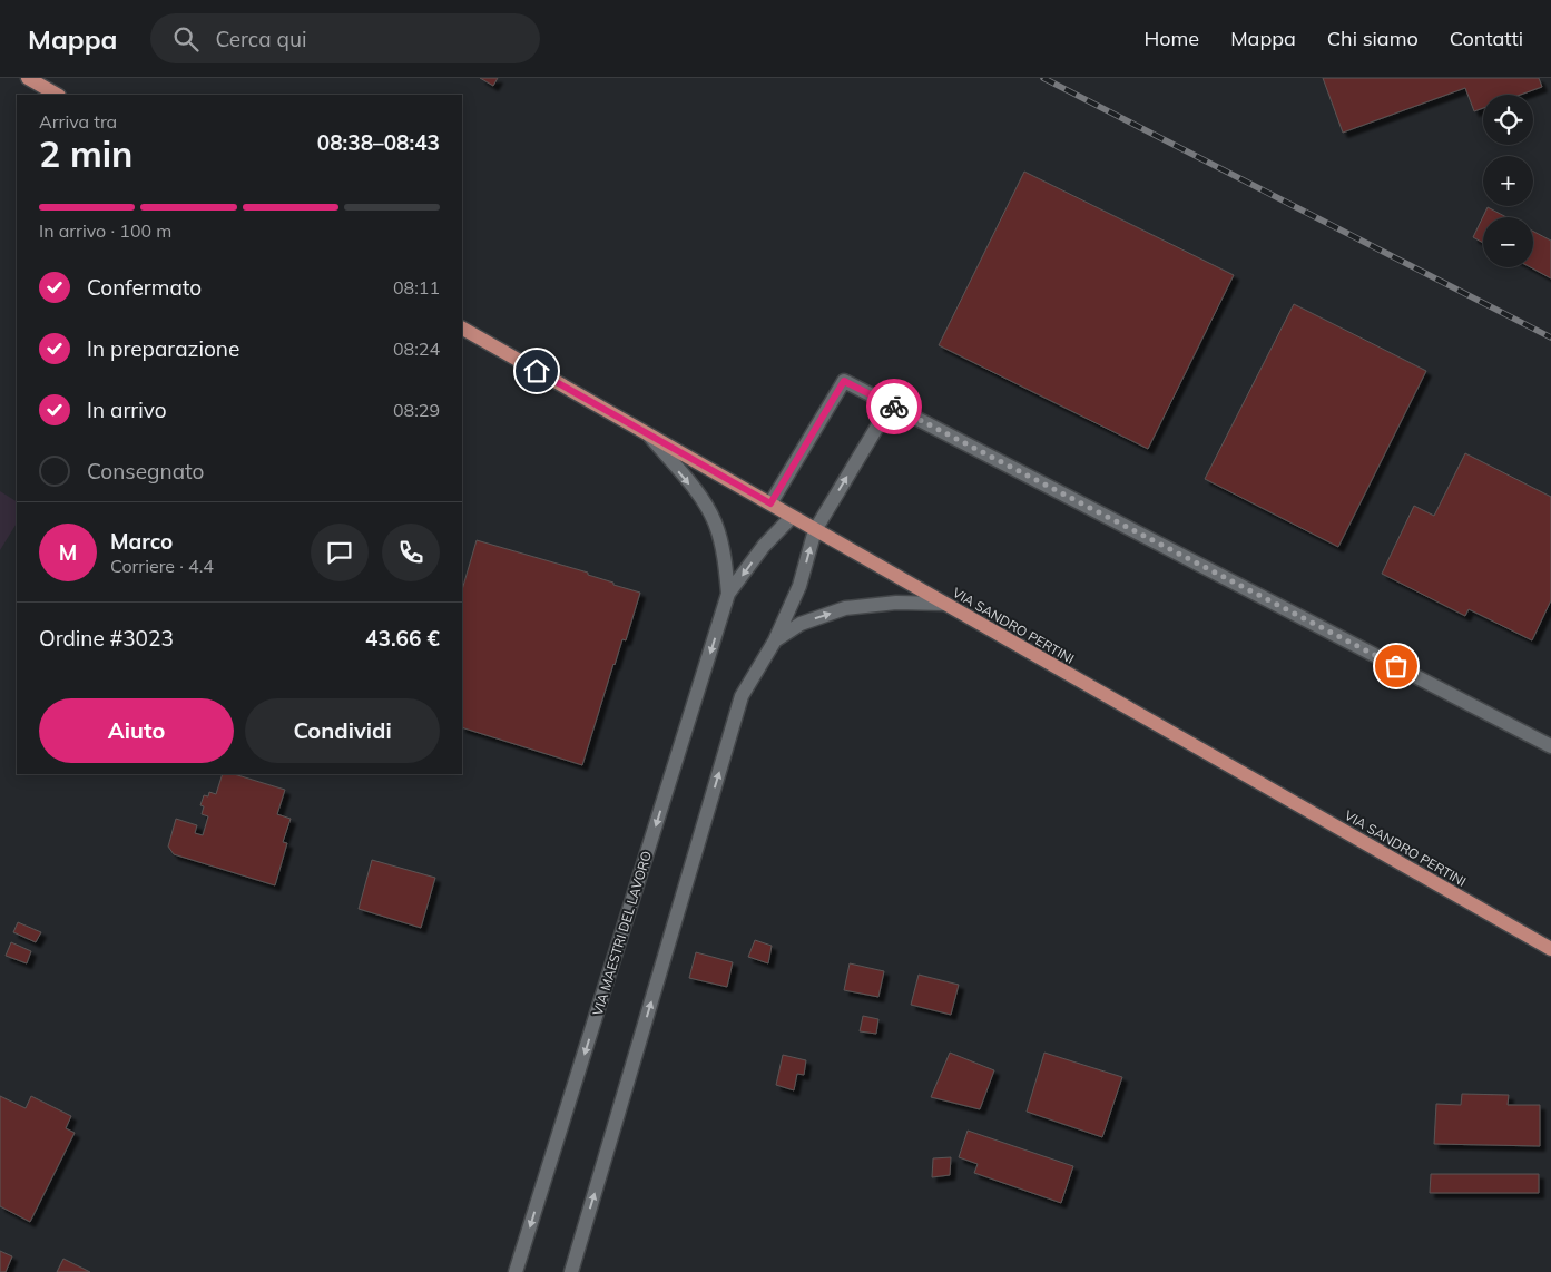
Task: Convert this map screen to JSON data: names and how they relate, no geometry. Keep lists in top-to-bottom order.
{
  "streets": {
    "main road": ["VIA SANDRO PERTINI"],
    "street": ["VIA MAESTRI DEL LAVORO"]
  },
  "crossings": [
    ["VIA SANDRO PERTINI", "VIA MAESTRI DEL LAVORO"]
  ],
  "page": {
    "header": "Mappa",
    "search": "Cerca qui",
    "nav": [
      "Home",
      "Mappa",
      "Chi siamo",
      "Contatti"
    ],
    "map_buttons": ["+", "−"],
    "heading": ["2 min", "Arriva tra", "08:38–08:43"],
    "panel": [
      "Marco",
      "Corriere · 4.4",
      "Ordine #3023",
      "43.66 €"
    ],
    "bar": "In arrivo · 100 m",
    "list": [
      ["Confermato", "08:11"],
      ["In preparazione", "08:24"],
      ["In arrivo", "08:29"],
      "Consegnato"
    ],
    "round": "M",
    "buttons": ["Aiuto", "Condividi"]
  }
}
